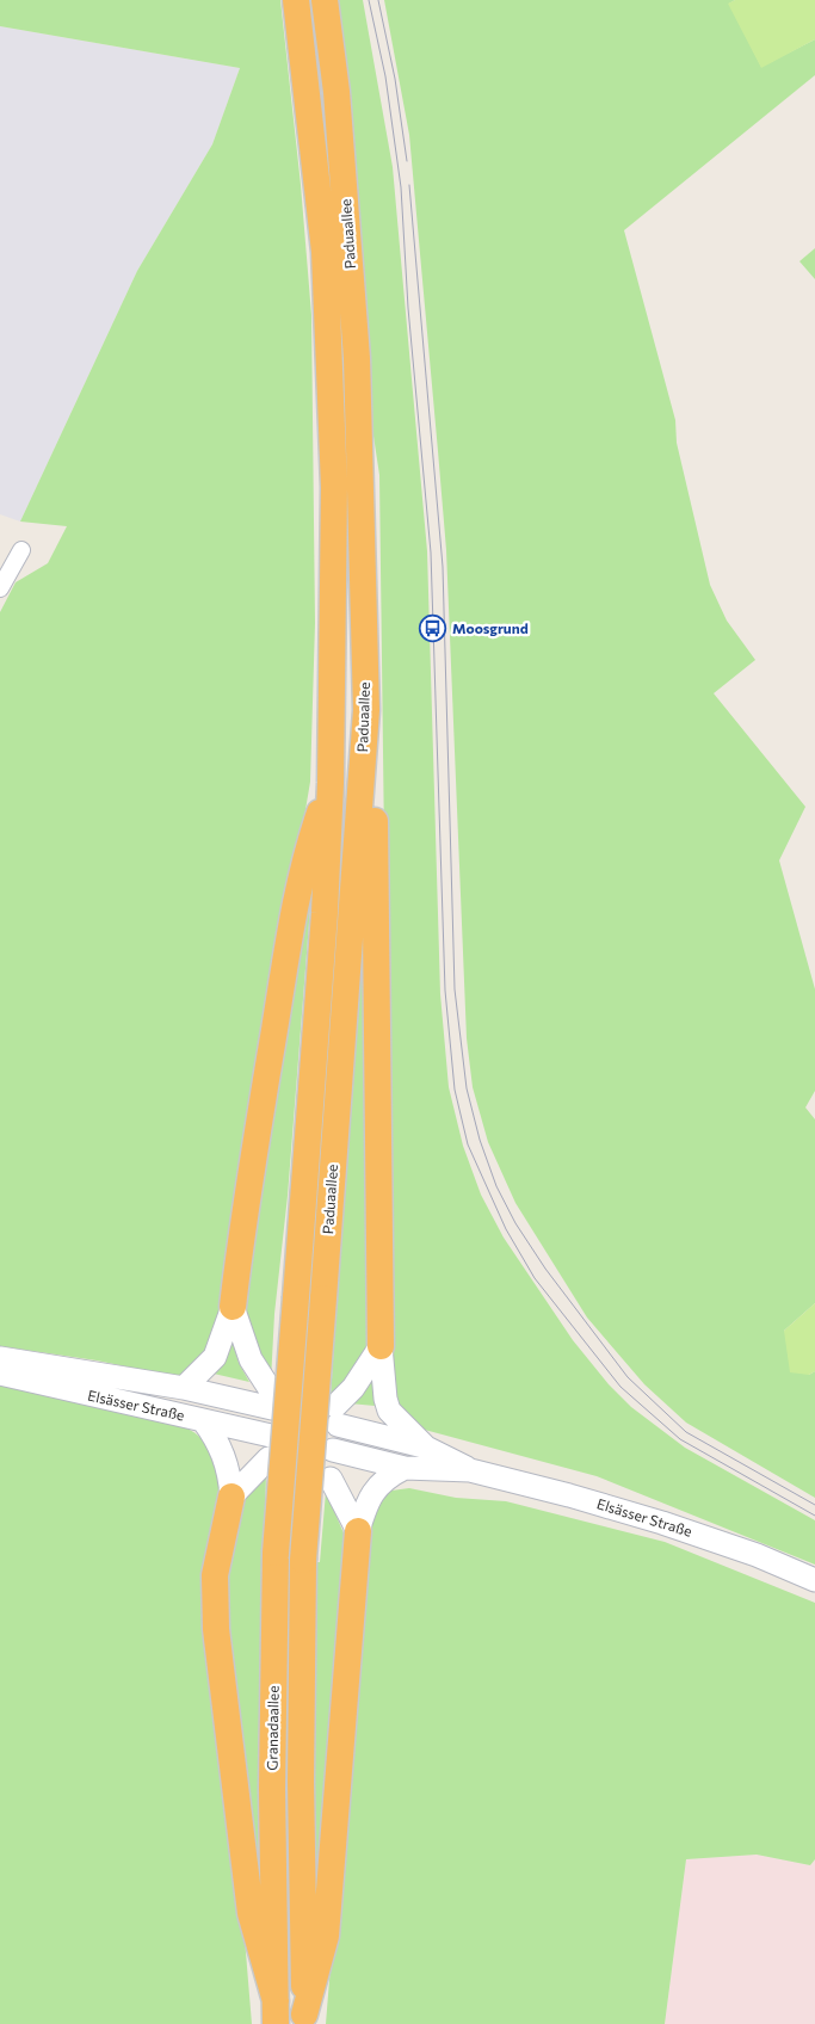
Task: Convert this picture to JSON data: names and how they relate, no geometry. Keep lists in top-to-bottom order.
{
  "streets": {
    "highway": ["Paduaallee", "Granadaallee"],
    "main road": ["Elsässer Straße"]
  },
  "crossings": [
    ["Paduaallee", "Elsässer Straße"],
    ["Paduaallee", "Granadaallee"],
    ["Elsässer Straße", "Granadaallee"]
  ],
  "places": {
    "bus stop": ["Moosgrund"]
  }
}
